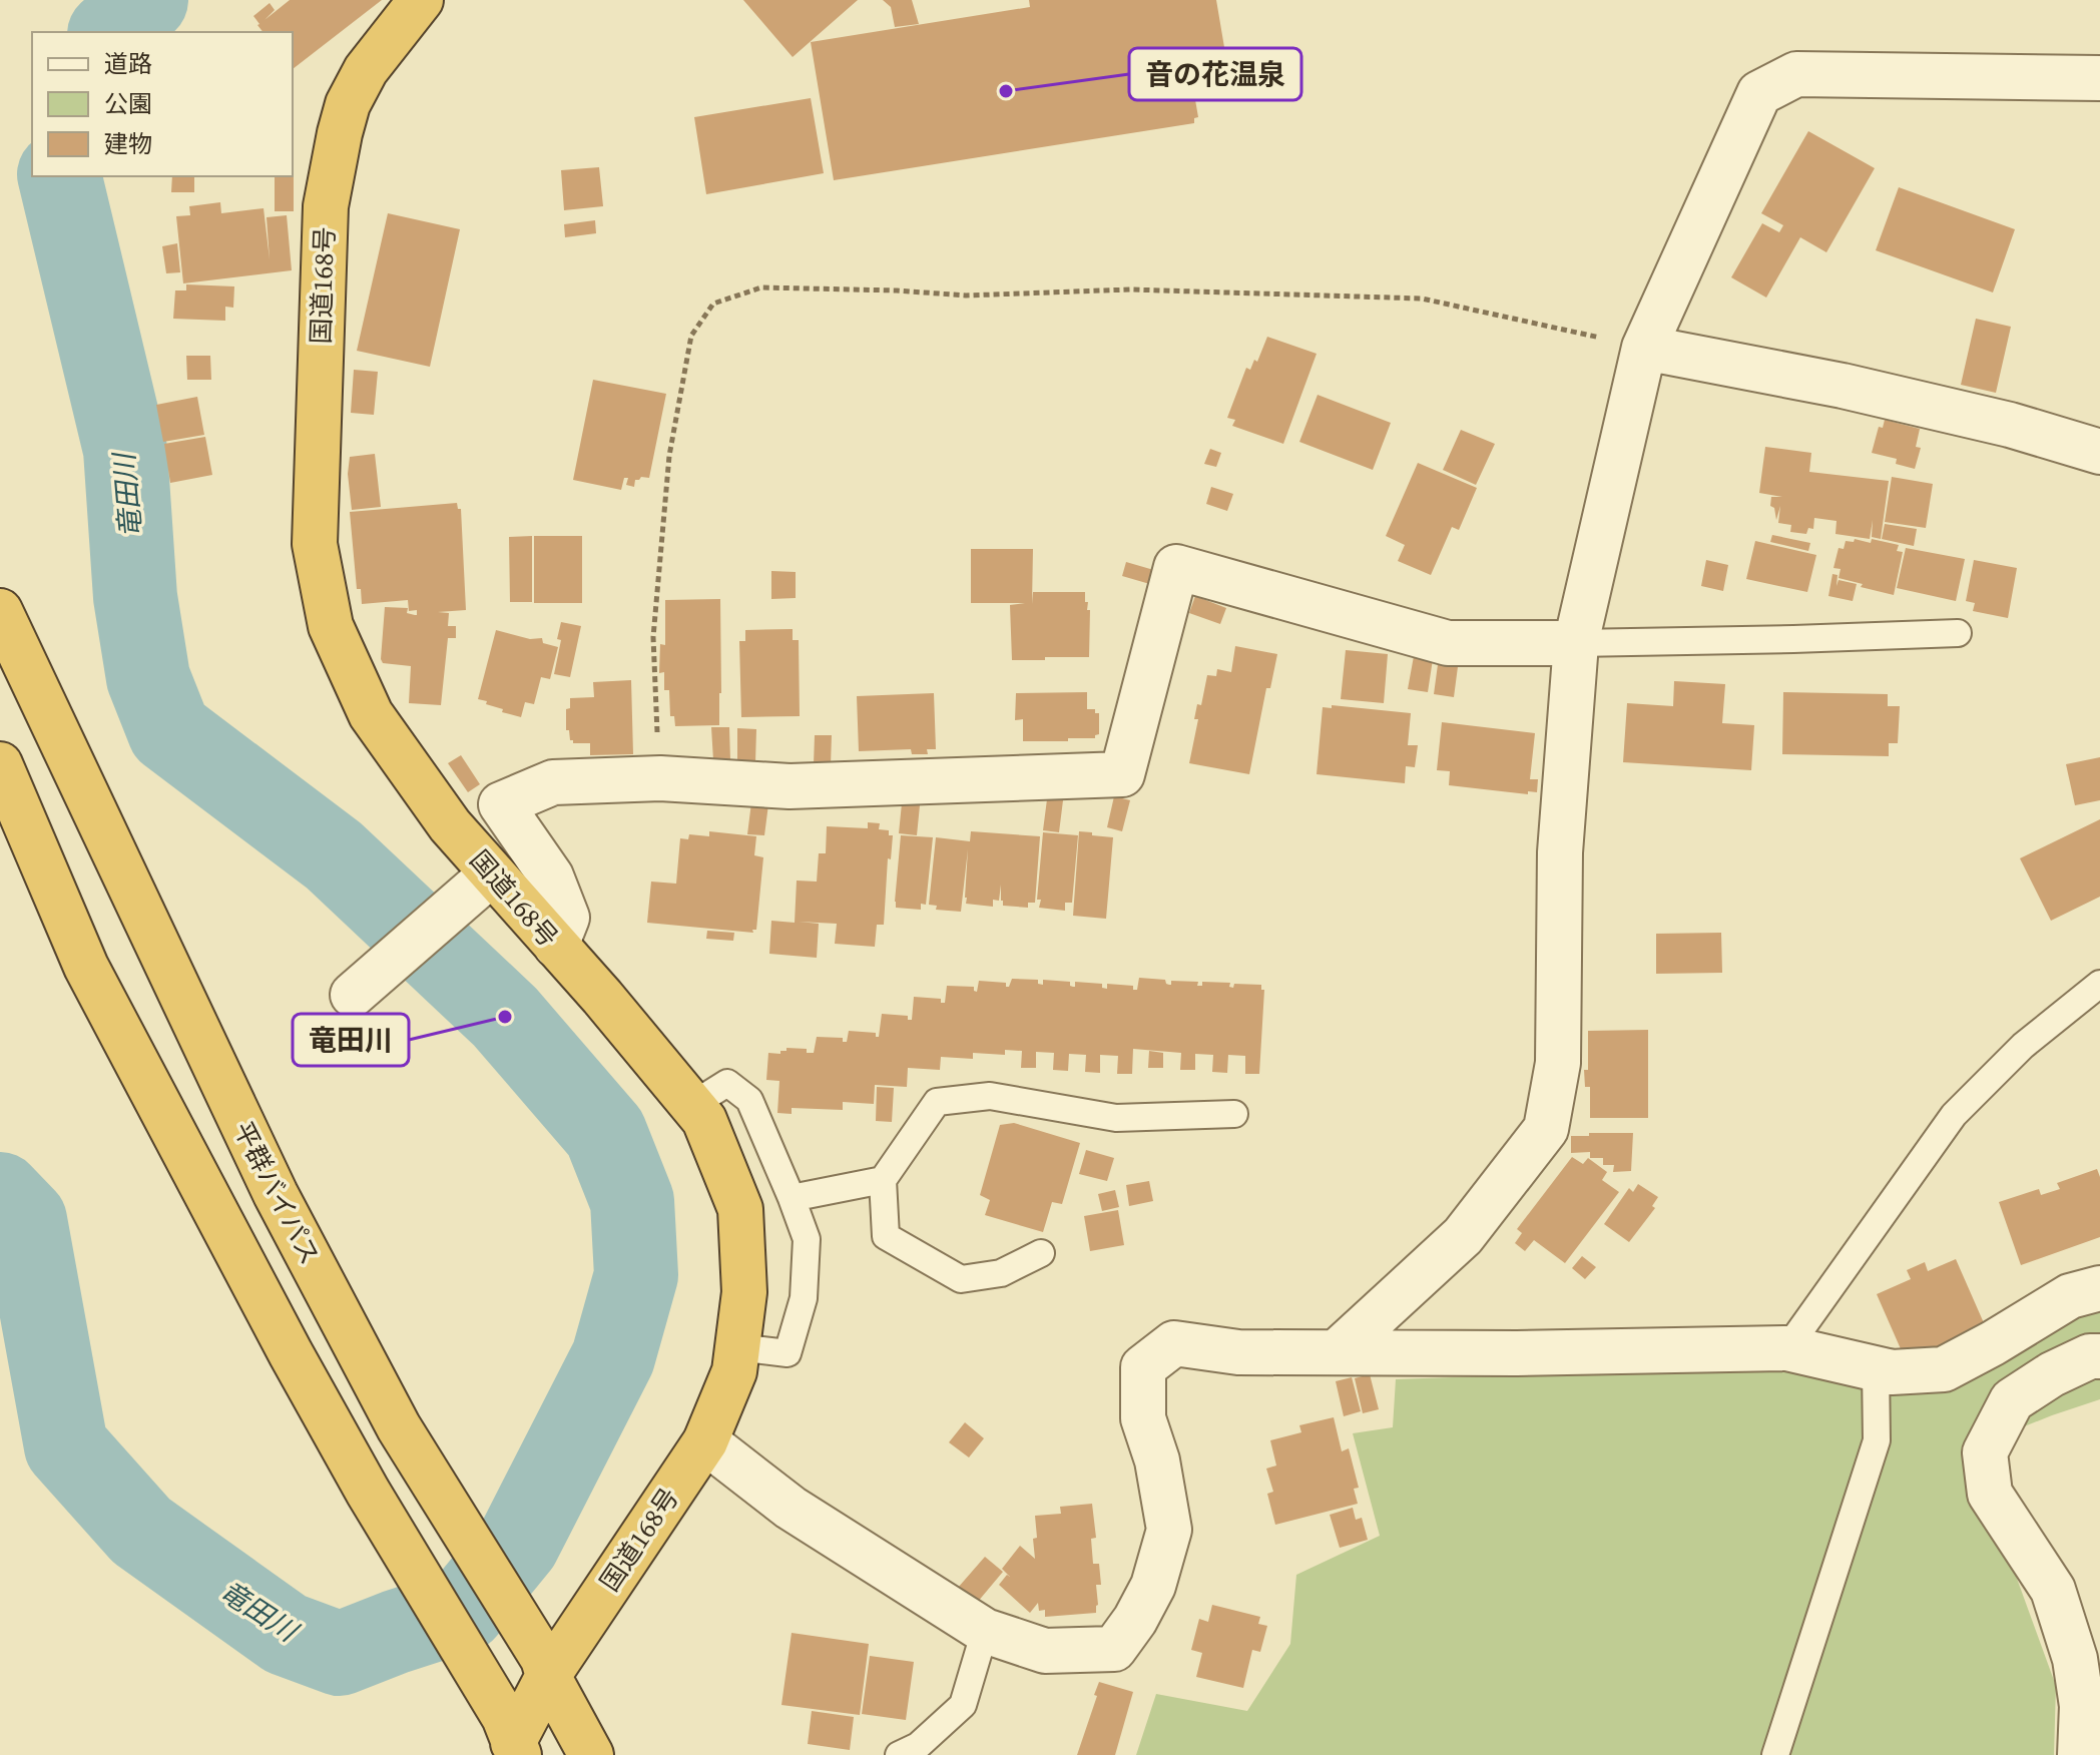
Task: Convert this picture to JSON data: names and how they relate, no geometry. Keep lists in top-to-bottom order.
{
  "streets": {
    "highway": ["国道168号", "平群バイパス"]
  },
  "crossings": [
    ["国道168号", "平群バイパス"]
  ],
  "water": ["竜田川"],
  "places": ["音の花温泉", "竜田川"],
  "legend": ["道路", "公園", "建物"]
}
